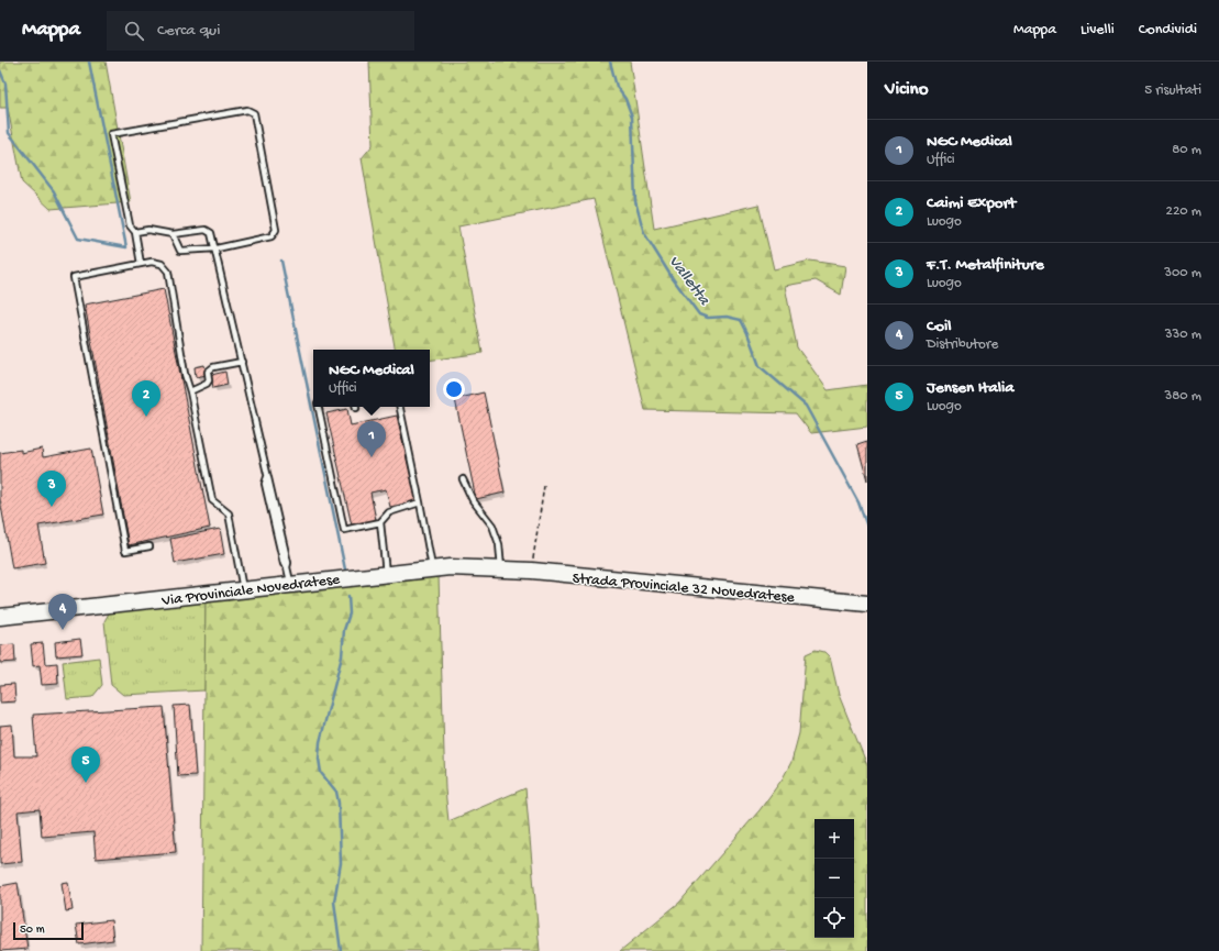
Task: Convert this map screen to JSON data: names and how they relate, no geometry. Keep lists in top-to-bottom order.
{
  "streets": {
    "main road": ["Strada Provinciale 32 Novedratese", "Via Provinciale Novedratese"]
  },
  "crossings": [
    ["Strada Provinciale 32 Novedratese", "Via Provinciale Novedratese"]
  ],
  "water": ["Valletta"],
  "scale_bar": "50 m",
  "page": {
    "header": "Mappa",
    "search": "Cerca qui",
    "nav": ["Mappa", "Livelli", "Condividi"],
    "heading": ["Vicino", "5 risultati"],
    "list": [
      {
        "mark": "1",
        "name": "NGC Medical",
        "note": "Uffici",
        "value": "80 m"
      },
      {
        "mark": "2",
        "name": "Caimi Export",
        "note": "Luogo",
        "value": "220 m"
      },
      {
        "mark": "3",
        "name": "F.T. Metalfiniture",
        "note": "Luogo",
        "value": "300 m"
      },
      {
        "mark": "4",
        "name": "Coil",
        "note": "Distributore",
        "value": "330 m"
      },
      {
        "mark": "5",
        "name": "Jensen Italia",
        "note": "Luogo",
        "value": "380 m"
      }
    ],
    "popup": ["NGC Medical", "Uffici"],
    "pins": [
      "2",
      "1",
      "3",
      "4",
      "5"
    ],
    "map_buttons": ["+", "−"],
    "scale": "50 m"
  }
}
